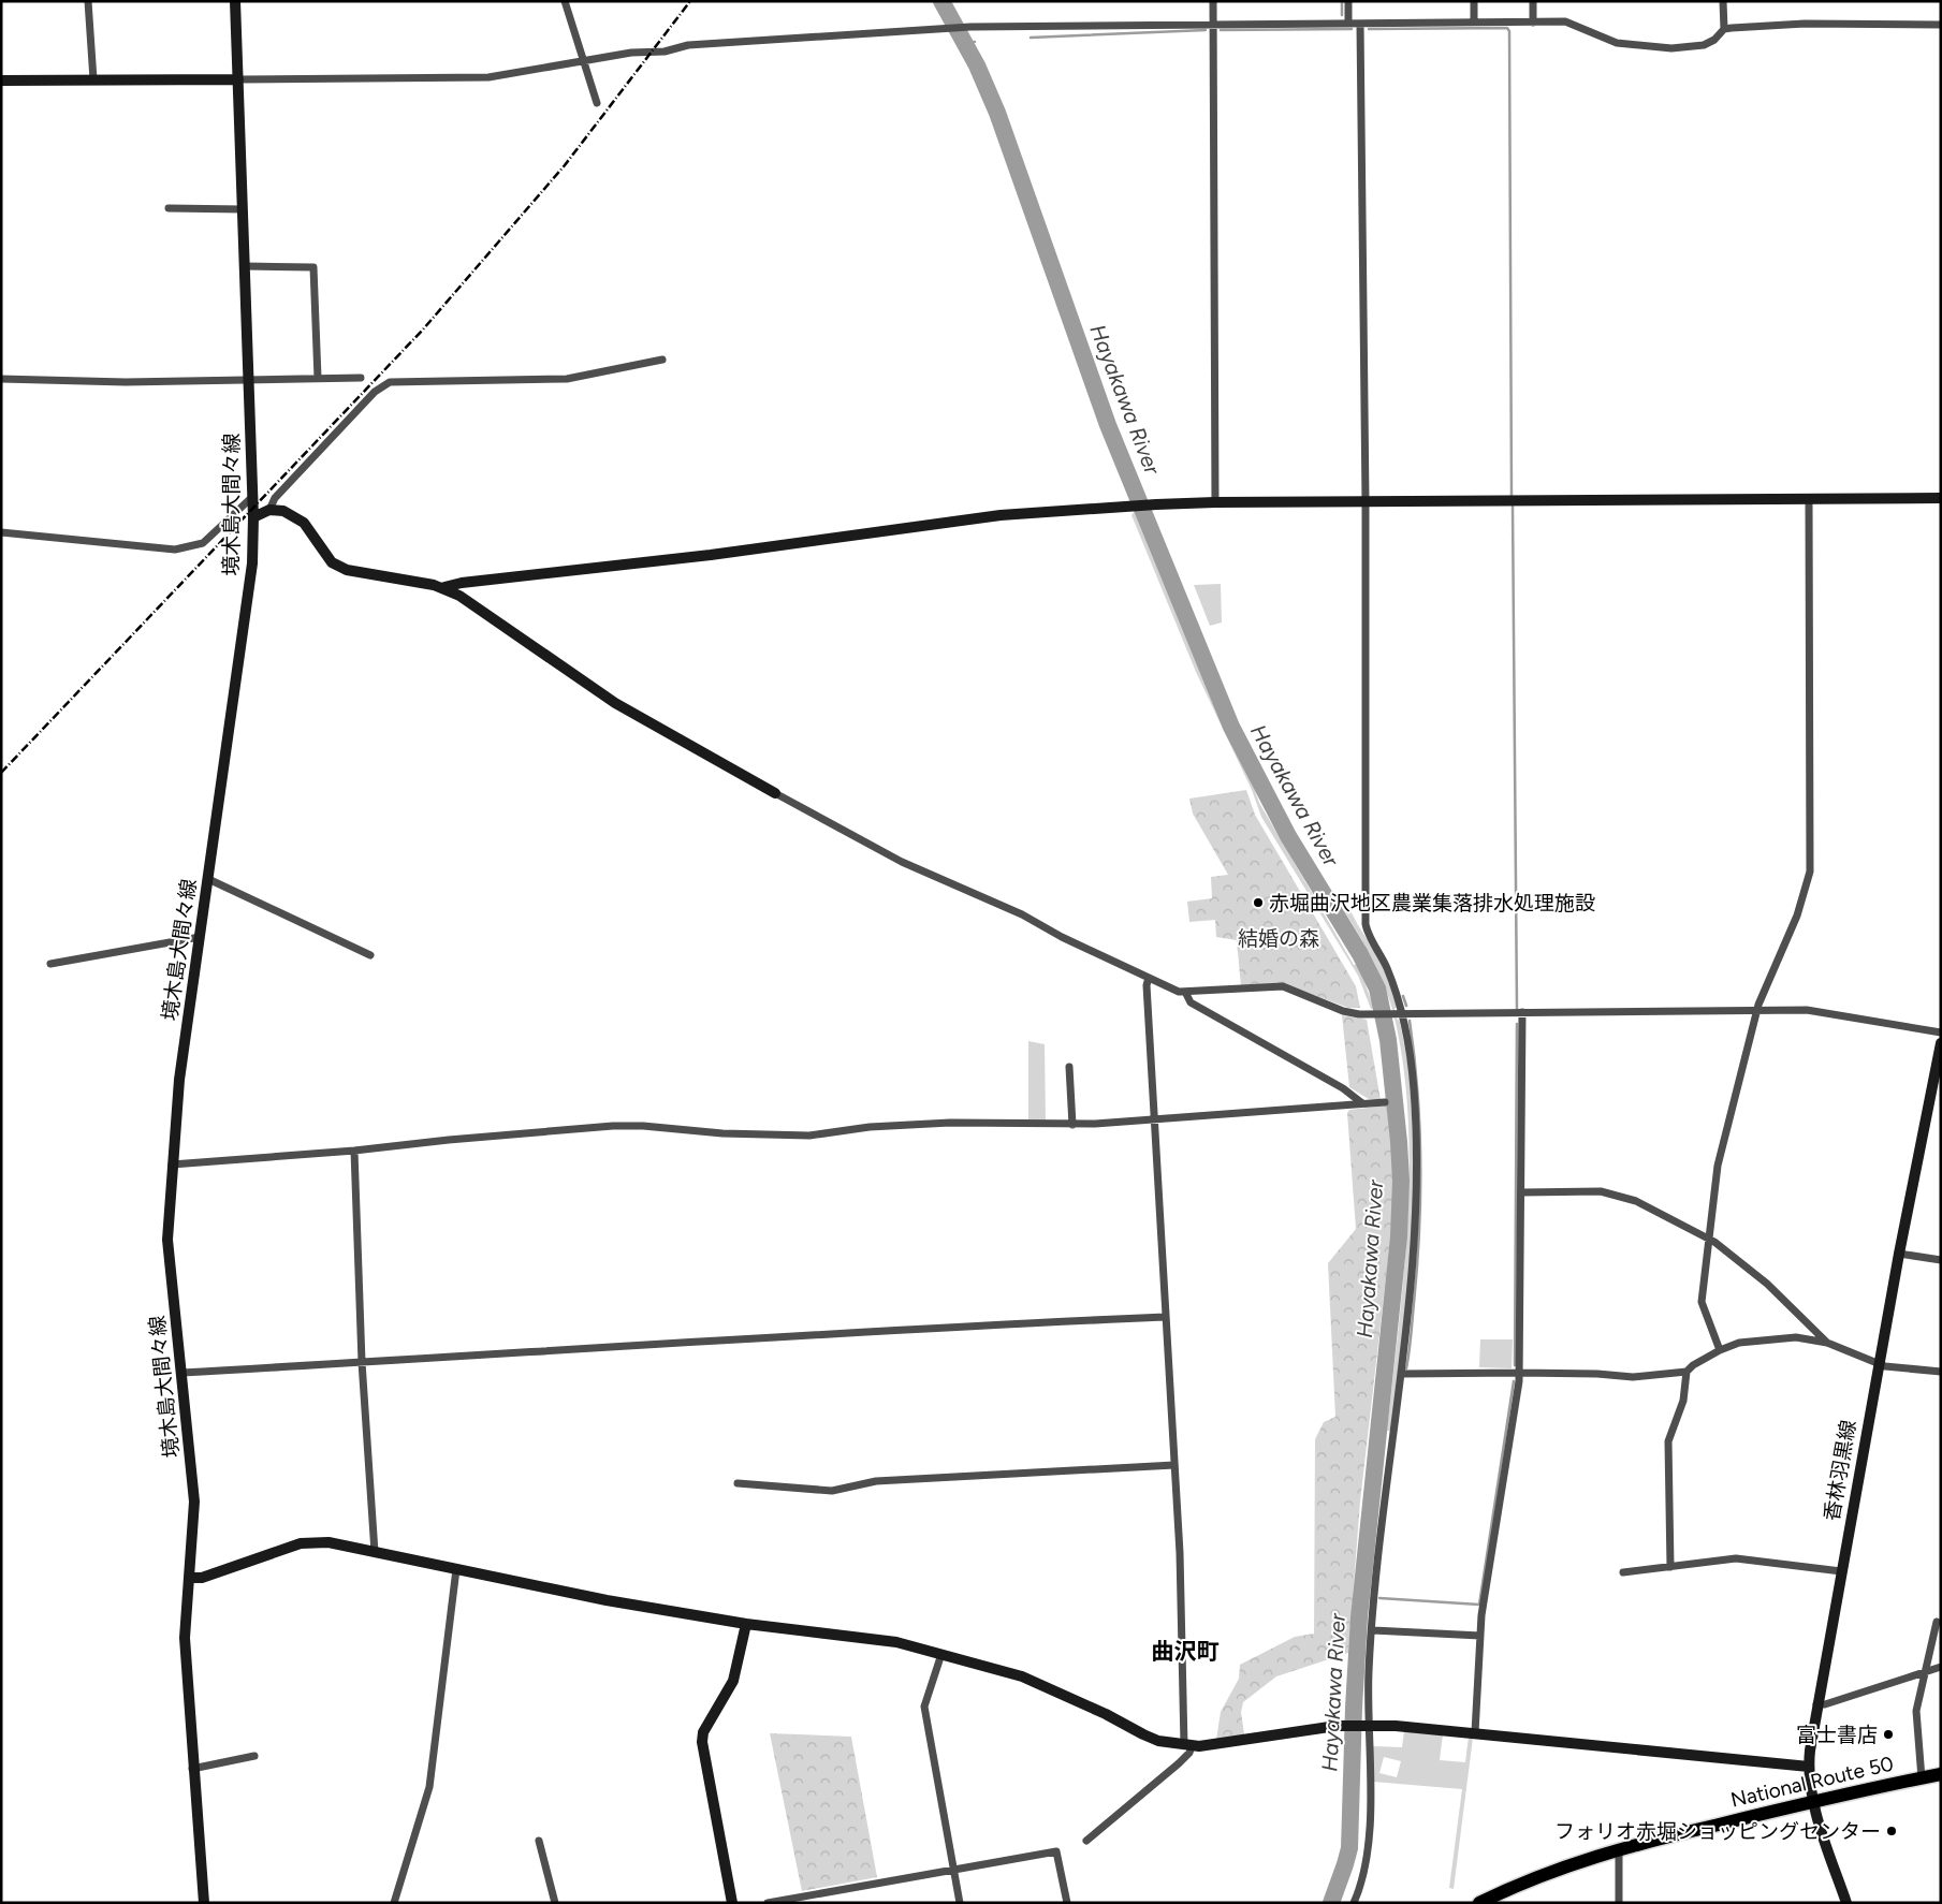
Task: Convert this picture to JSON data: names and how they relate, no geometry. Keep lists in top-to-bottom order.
{
  "streets": {
    "highway": ["National Route 50"],
    "street": ["境木島大間々線", "香林羽黒線"]
  },
  "crossings": [
    ["香林羽黒線", "National Route 50"]
  ],
  "districts": ["曲沢町"],
  "water": ["Hayakawa River"],
  "parks": ["結婚の森"],
  "places": ["赤堀曲沢地区農業集落排水処理施設", "富士書店", "フォリオ赤堀ショッピングセンター"]
}
